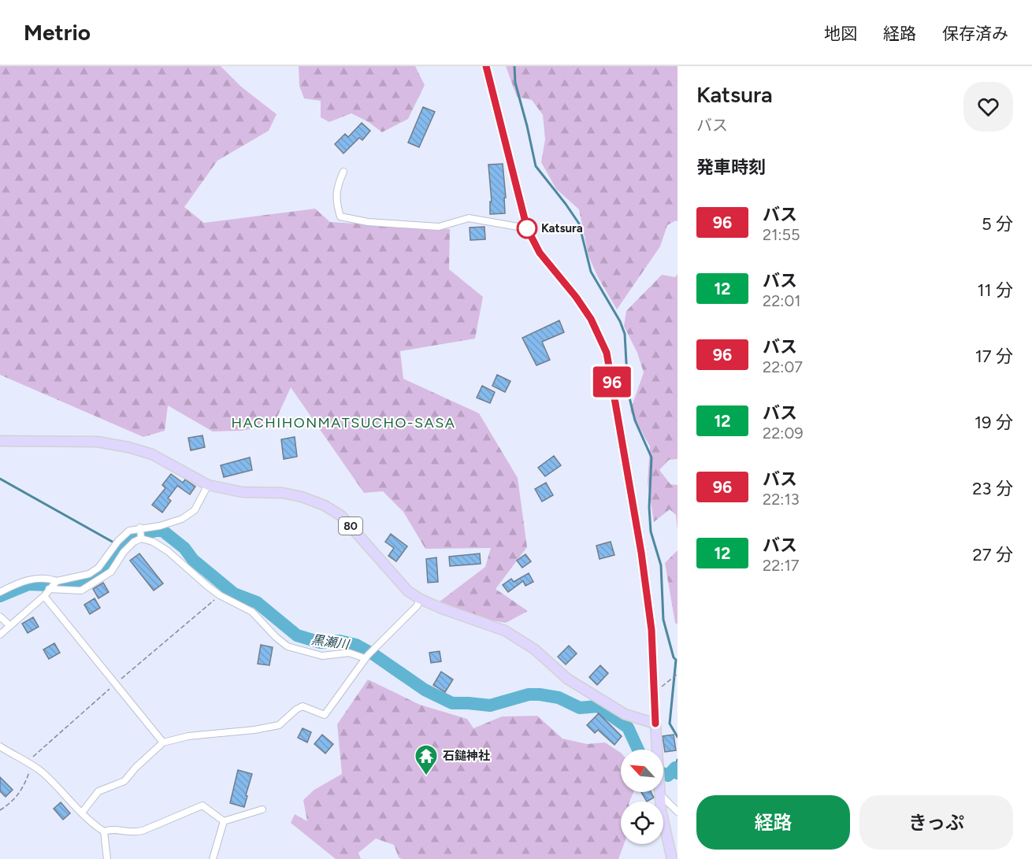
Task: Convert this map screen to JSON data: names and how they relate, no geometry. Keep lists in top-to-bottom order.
{
  "streets": {
    "main road": ["80"]
  },
  "districts": ["HACHIHONMATSUCHO-SASA"],
  "water": ["黒瀬川"],
  "places": {
    "other": ["Katsura"],
    "temple": ["石鎚神社"]
  },
  "lines": ["bus line 96"],
  "north": "top left",
  "page": {
    "header": "Metrio",
    "nav": ["地図", "経路", "保存済み"],
    "on_map": "96",
    "heading": [
      ["Katsura", "バス"],
      "発車時刻"
    ],
    "list": [
      {
        "mark": "96",
        "name": "バス",
        "note": "21:55",
        "value": "5 分"
      },
      {
        "mark": "12",
        "name": "バス",
        "note": "22:01",
        "value": "11 分"
      },
      {
        "mark": "96",
        "name": "バス",
        "note": "22:07",
        "value": "17 分"
      },
      {
        "mark": "12",
        "name": "バス",
        "note": "22:09",
        "value": "19 分"
      },
      {
        "mark": "96",
        "name": "バス",
        "note": "22:13",
        "value": "23 分"
      },
      {
        "mark": "12",
        "name": "バス",
        "note": "22:17",
        "value": "27 分"
      }
    ],
    "buttons": ["経路", "きっぷ"]
  }
}
